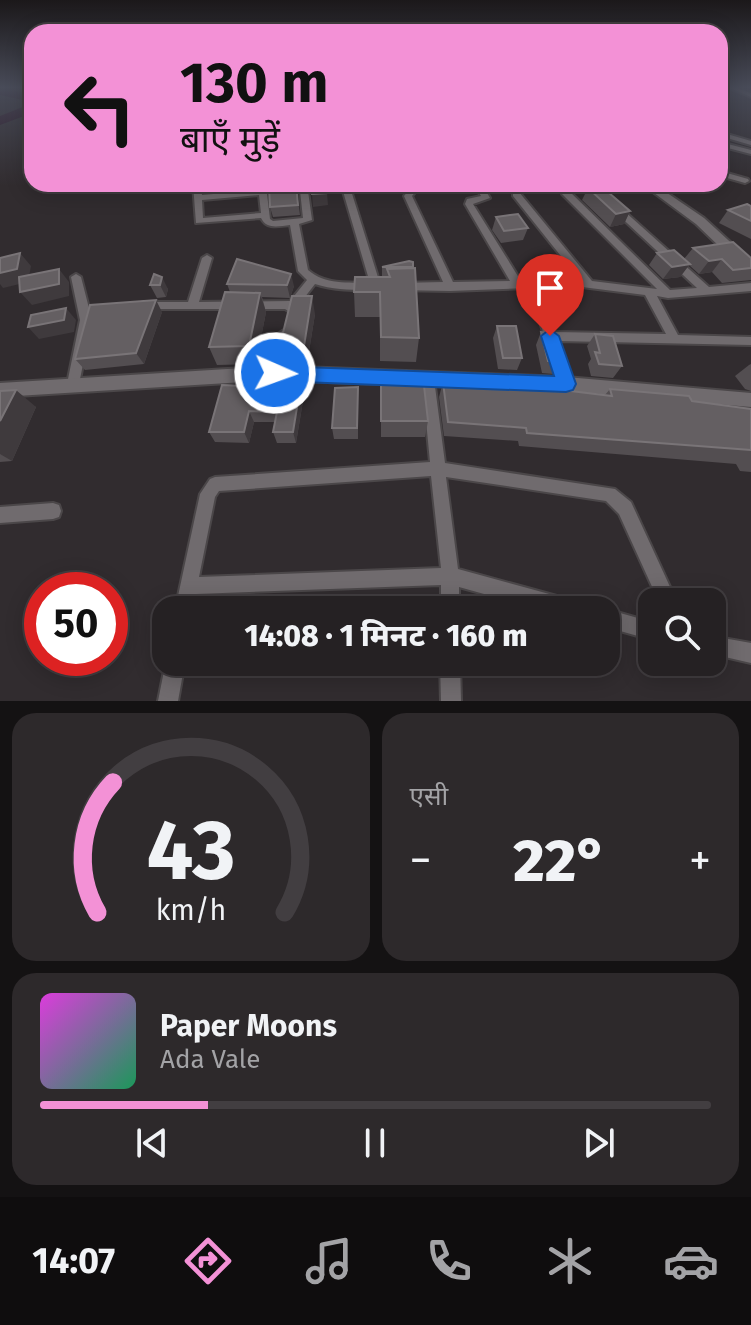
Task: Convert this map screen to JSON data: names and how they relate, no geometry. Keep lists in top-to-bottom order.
{
  "page": {
    "turn": ["130 m", "बाएँ मुड़ें"],
    "limit": "50",
    "trip": "14:08 · 1 मिनट · 160 m",
    "tile": "एसी",
    "heat": ["−", "22°", "+"],
    "song": ["Paper Moons", "Ada Vale"],
    "tabs": "14:07",
    "gauge": ["43", "km/h"]
  }
}
